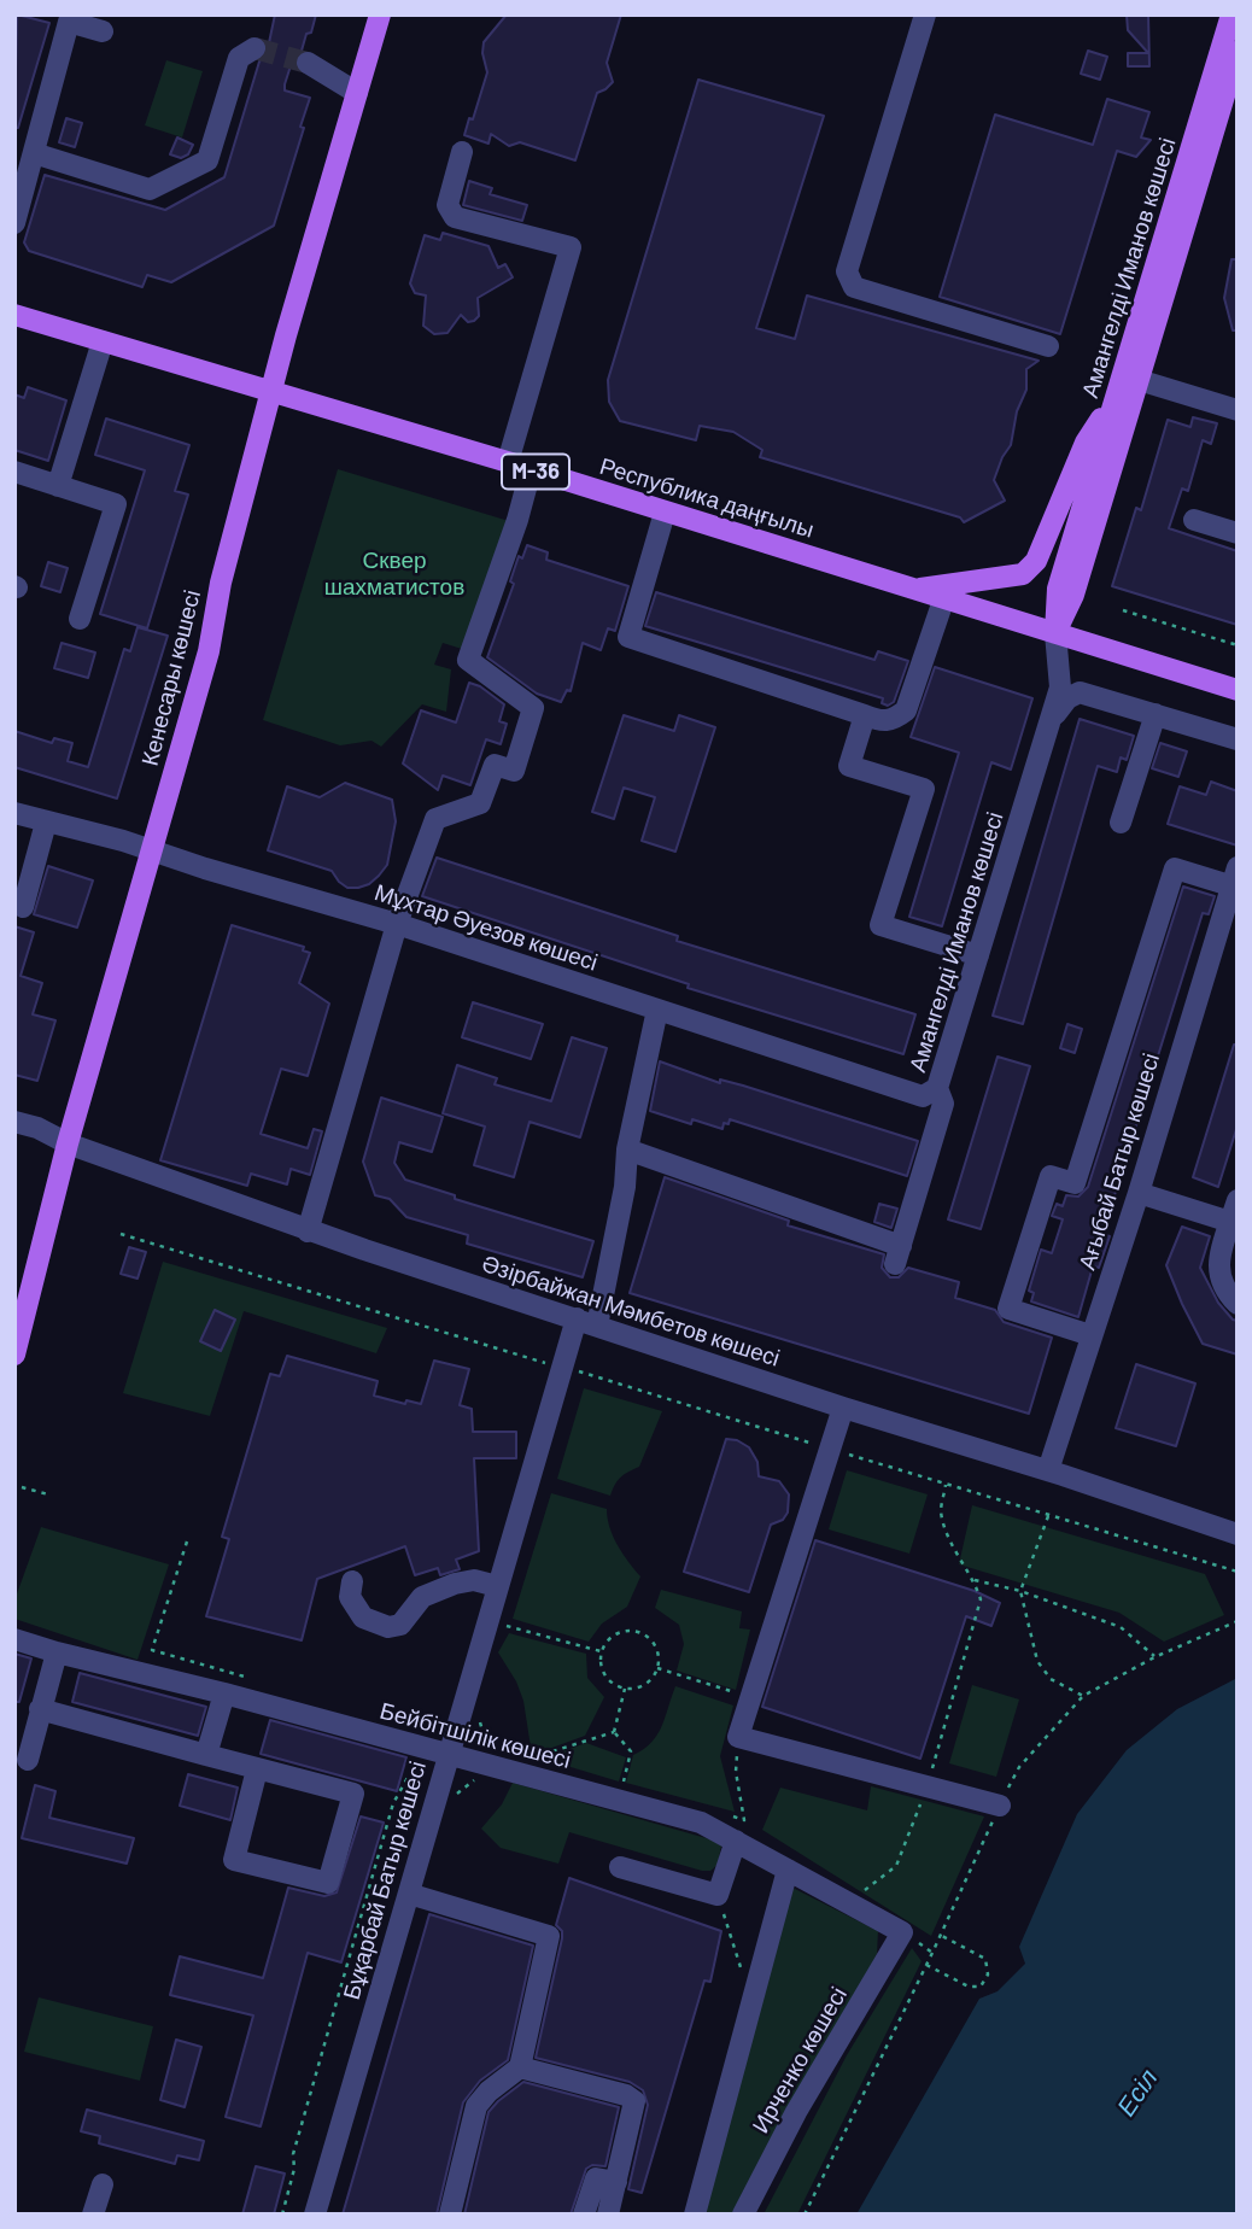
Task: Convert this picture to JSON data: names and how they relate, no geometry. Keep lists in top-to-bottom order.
{
  "streets": {
    "main road": [
      "Амангелді Иманов көшесі",
      "M-36",
      "Республика даңғылы",
      "Кенесары көшесі"
    ],
    "street": [
      "Мұхтар Әуезов көшесі",
      "Ағыбай Батыр көшесі",
      "Әзірбайжан Мәмбетов көшесі",
      "Бейбітшілік көшесі",
      "Бұқарбай Батыр көшесі",
      "Ирченко көшесі"
    ]
  },
  "crossings": [
    ["Амангелді Иманов көшесі", "Республика даңғылы"],
    ["Амангелді Иманов көшесі", "Мұхтар Әуезов көшесі"],
    ["Республика даңғылы", "Кенесары көшесі"],
    ["Кенесары көшесі", "Мұхтар Әуезов көшесі"],
    ["Кенесары көшесі", "Әзірбайжан Мәмбетов көшесі"],
    ["Ағыбай Батыр көшесі", "Әзірбайжан Мәмбетов көшесі"],
    ["Әзірбайжан Мәмбетов көшесі", "Бұқарбай Батыр көшесі"],
    ["Бейбітшілік көшесі", "Бұқарбай Батыр көшесі"],
    ["Бейбітшілік көшесі", "Ирченко көшесі"]
  ],
  "water": ["Есіл"],
  "parks": ["Сквер шахматистов"]
}
